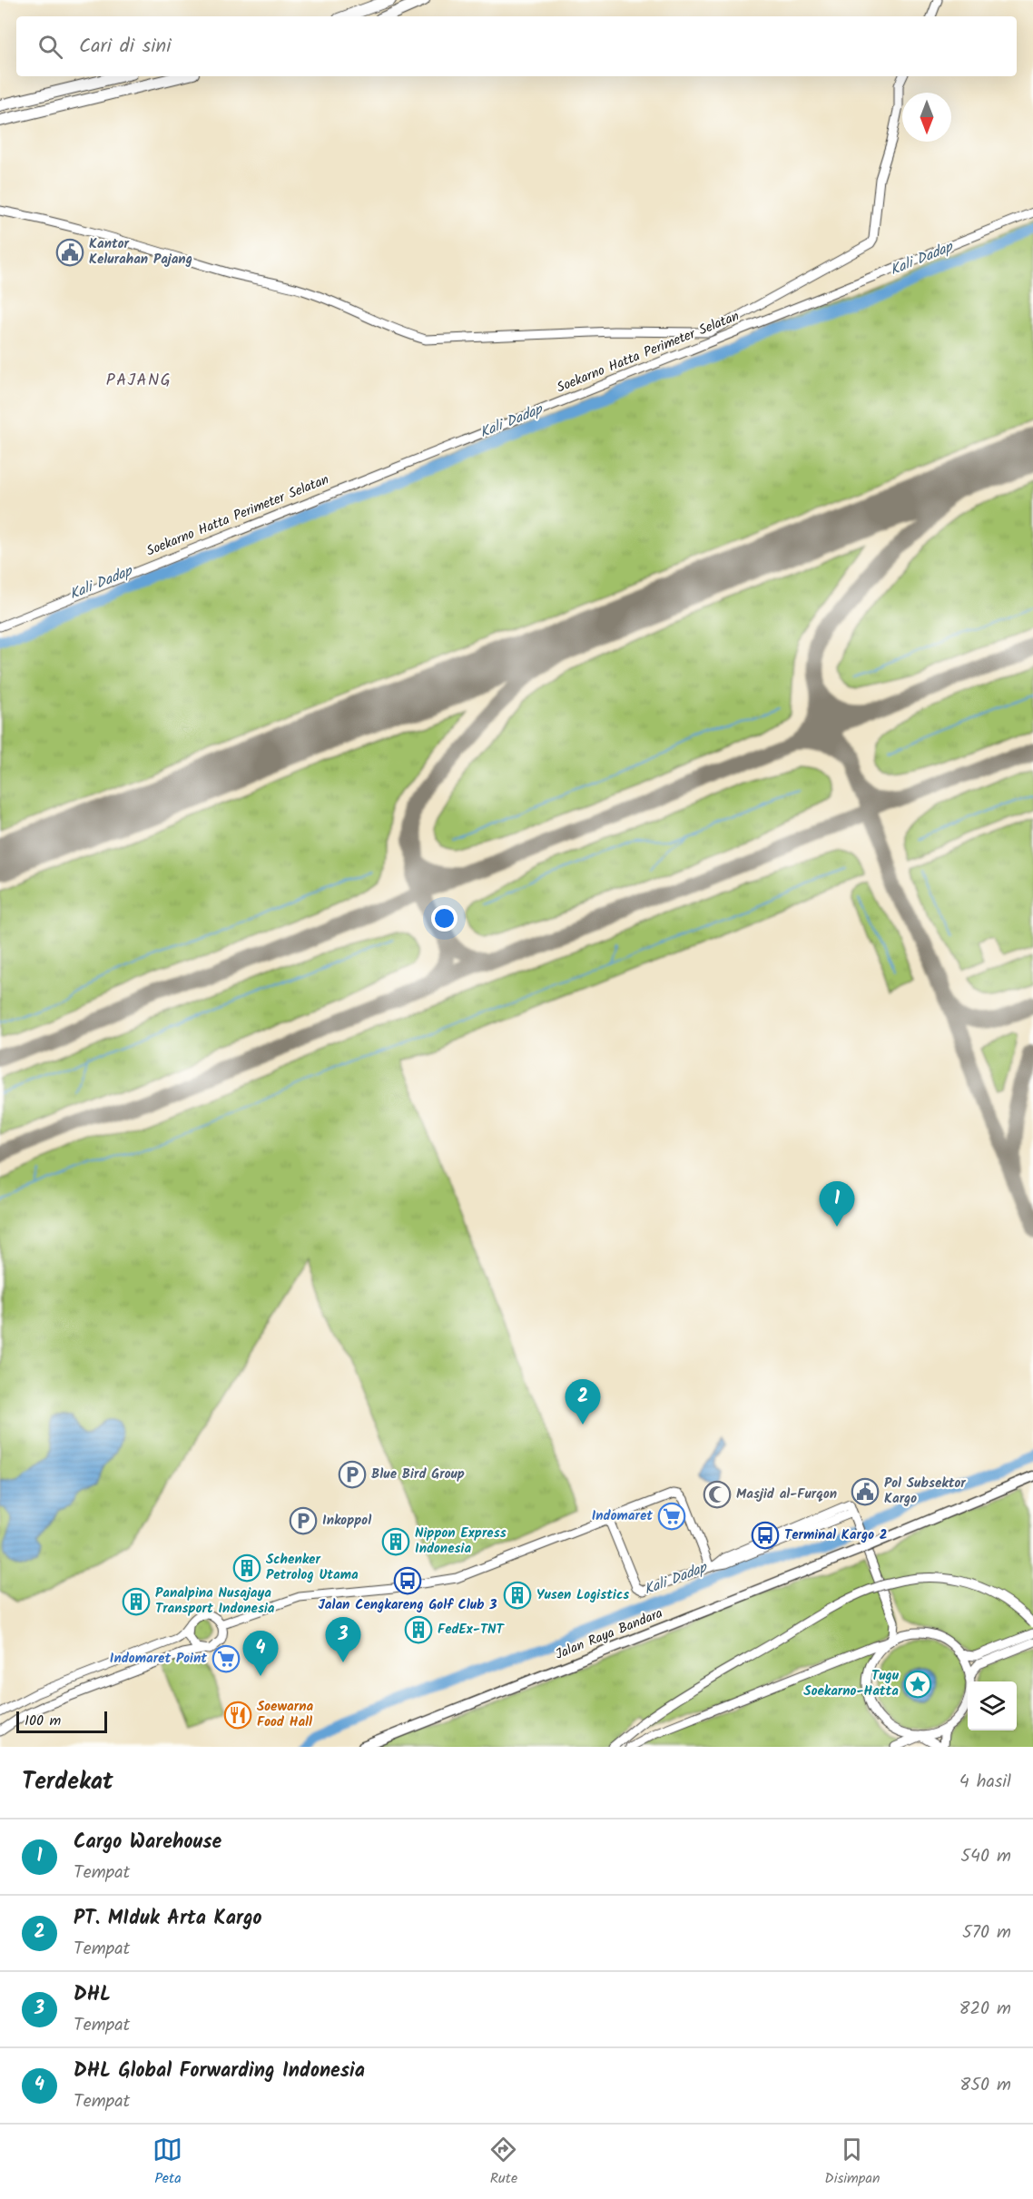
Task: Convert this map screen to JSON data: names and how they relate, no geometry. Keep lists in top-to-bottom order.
{
  "streets": {
    "main road": ["Jalan Raya Bandara"],
    "street": ["Soekarno Hatta Perimeter Selatan"]
  },
  "districts": ["PAJANG"],
  "water": ["Kali Dadap"],
  "places": {
    "public building": ["Kantor Kelurahan Pajang", "Pol Subsektor Kargo"],
    "parking": ["Blue Bird Group", "Inkoppol"],
    "mosque": ["Masjid al-Furqon"],
    "supermarket": ["Indomaret", "Indomaret Point"],
    "bus stop": ["Terminal Kargo 2", "Jalan Cengkareng Golf Club 3"],
    "building": [
      "Nippon Express Indonesia",
      "Schenker Petrolog Utama",
      "Yusen Logistics",
      "Panalpina Nusajaya Transport Indonesia",
      "FedEx-TNT"
    ],
    "place": ["Tugu Soekarno-Hatta"],
    "restaurant": ["Soewarna Food Hall"]
  },
  "scale_bar": "100 m",
  "north": "bottom",
  "page": {
    "search": "Cari di sini",
    "pins": [
      "1",
      "2",
      "3",
      "4"
    ],
    "scale": "100 m",
    "heading": ["Terdekat", "4 hasil"],
    "list": [
      {
        "mark": "1",
        "name": "Cargo Warehouse",
        "note": "Tempat",
        "value": "540 m"
      },
      {
        "mark": "2",
        "name": "PT. MIduk Arta Kargo",
        "note": "Tempat",
        "value": "570 m"
      },
      {
        "mark": "3",
        "name": "DHL",
        "note": "Tempat",
        "value": "820 m"
      },
      {
        "mark": "4",
        "name": "DHL Global Forwarding Indonesia",
        "note": "Tempat",
        "value": "850 m"
      }
    ],
    "nav": ["Peta", "Rute", "Disimpan"]
  }
}
